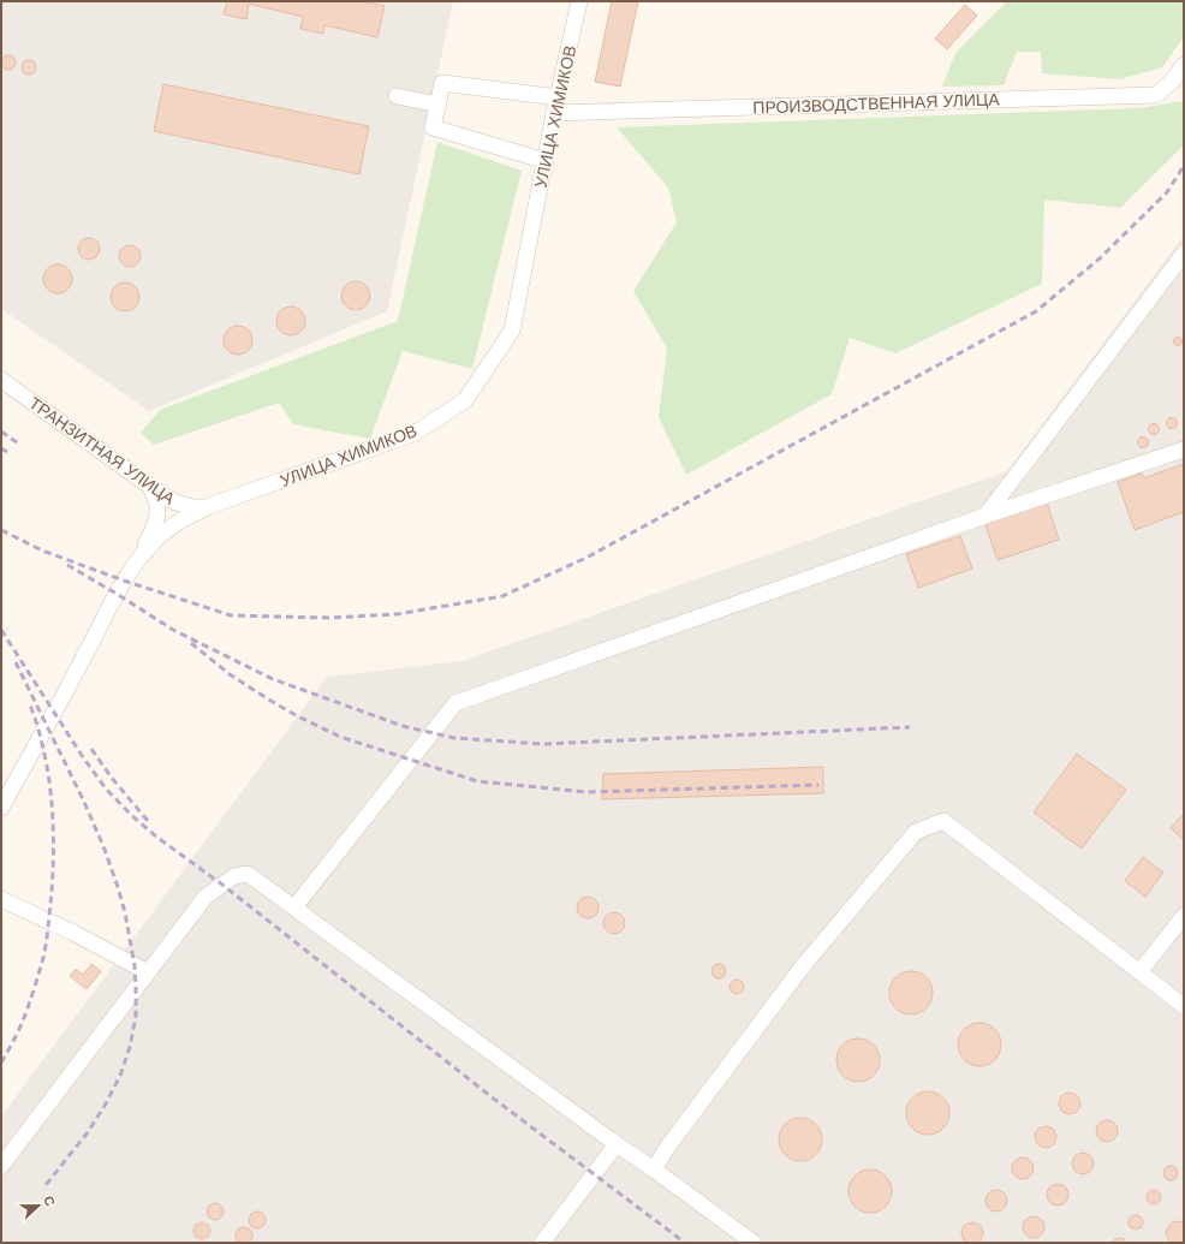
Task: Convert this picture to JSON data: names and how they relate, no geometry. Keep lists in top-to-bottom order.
{
  "streets": {
    "street": ["ПРОИЗВОДСТВЕННАЯ УЛИЦА", "УЛИЦА ХИМИКОВ", "ТРАНЗИТНАЯ УЛИЦА"]
  },
  "crossings": [
    ["ПРОИЗВОДСТВЕННАЯ УЛИЦА", "УЛИЦА ХИМИКОВ"],
    ["УЛИЦА ХИМИКОВ", "ТРАНЗИТНАЯ УЛИЦА"]
  ],
  "north": "right"
}
